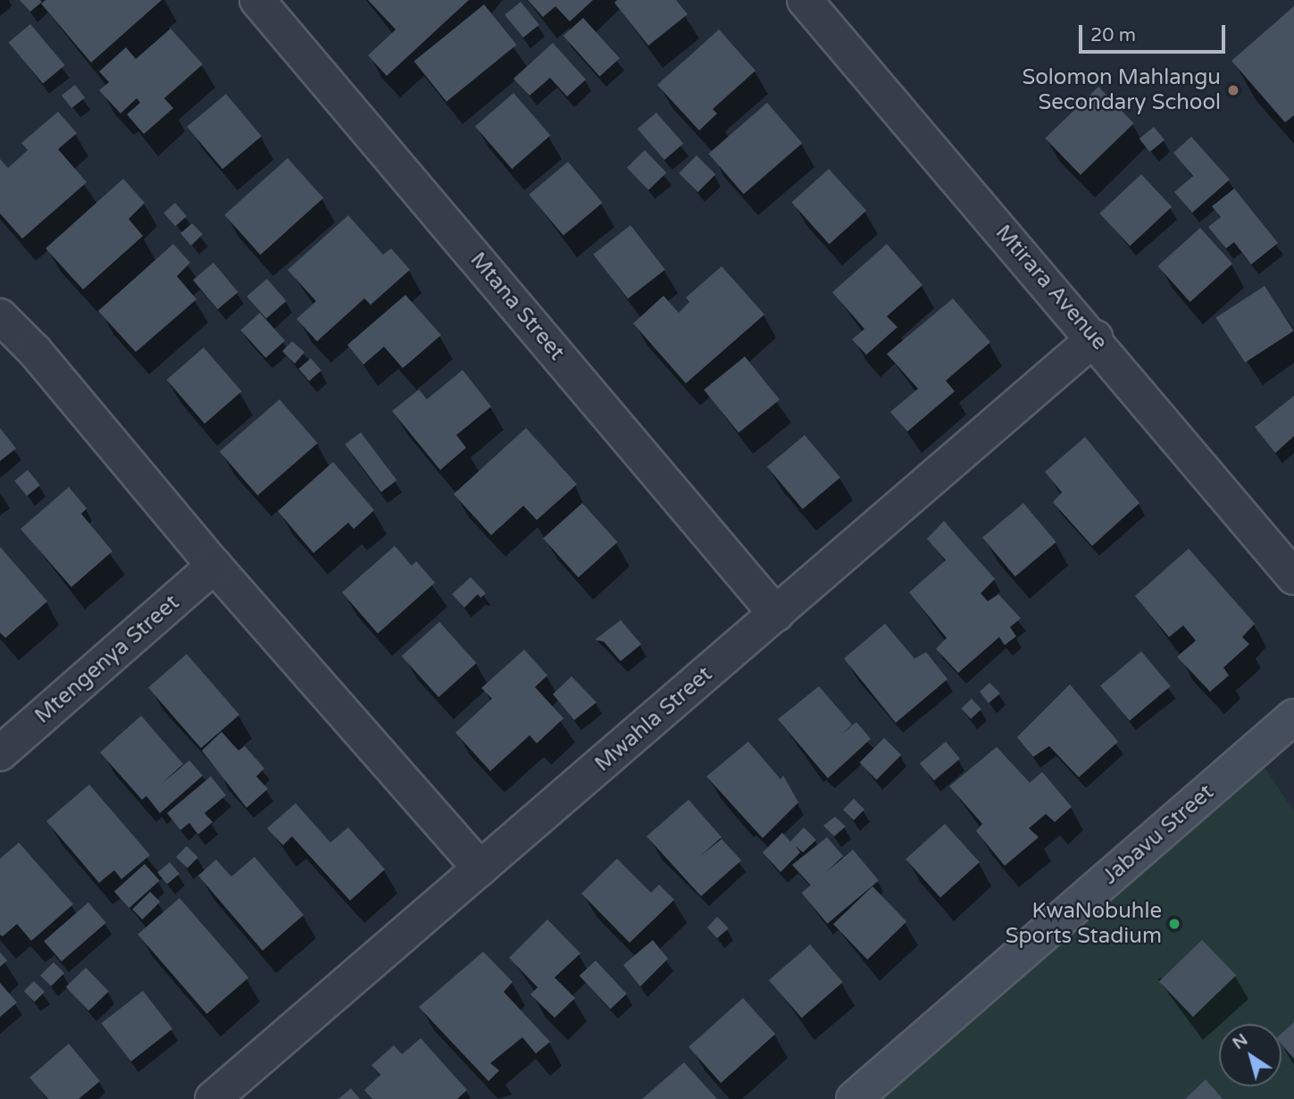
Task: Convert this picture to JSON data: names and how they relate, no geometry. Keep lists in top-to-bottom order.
{
  "streets": {
    "street": [
      "Mtirara Avenue",
      "Mtana Street",
      "Mtengenya Street",
      "Mwahla Street",
      "Jabavu Street"
    ]
  },
  "crossings": [
    ["Mtirara Avenue", "Mwahla Street"],
    ["Mtana Street", "Mwahla Street"]
  ],
  "places": ["Solomon Mahlangu Secondary School", "KwaNobuhle Sports Stadium"],
  "scale_bar": "20 m",
  "north": "top left"
}
